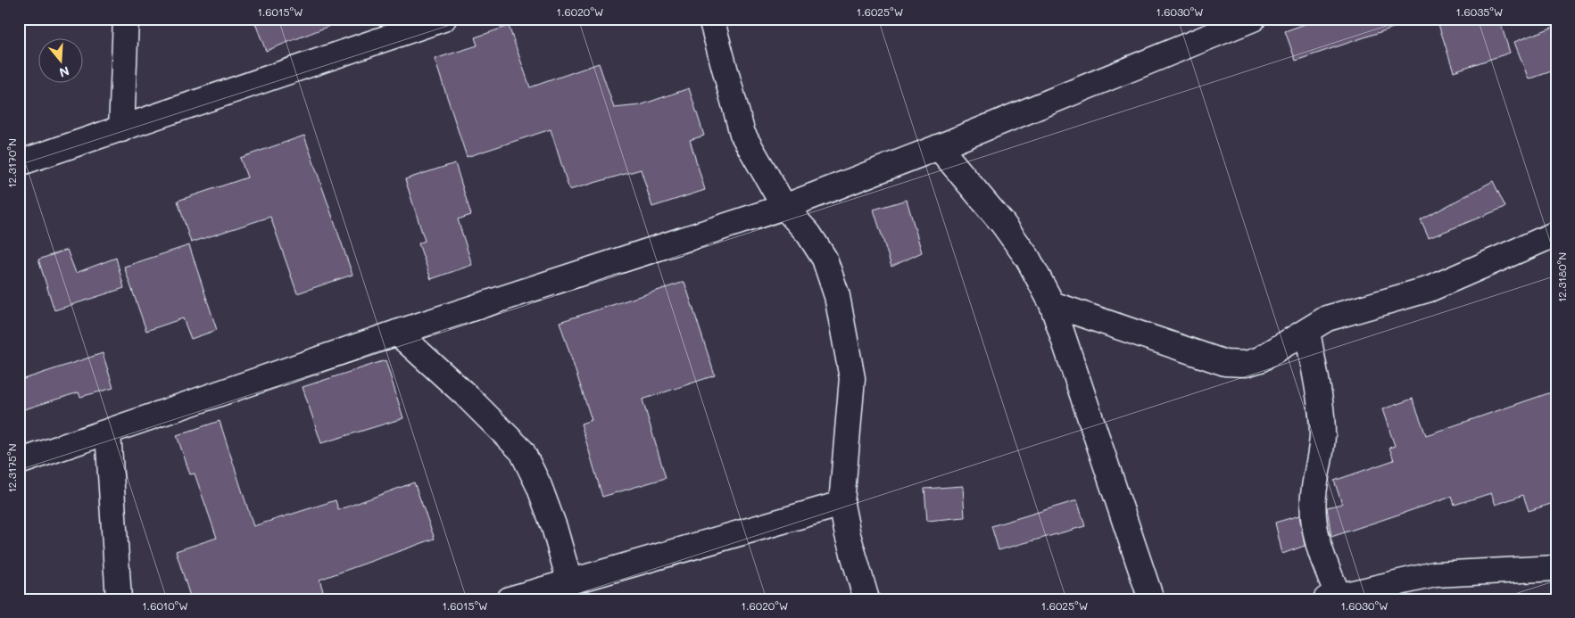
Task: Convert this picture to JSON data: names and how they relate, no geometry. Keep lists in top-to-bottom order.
{
  "north": "bottom",
  "coordinates": [
    "1.6015°W",
    "1.6020°W",
    "1.6025°W",
    "1.6030°W",
    "1.6035°W",
    "12.3170°N",
    "12.3180°N",
    "12.3175°N",
    "1.6010°W"
  ]
}
